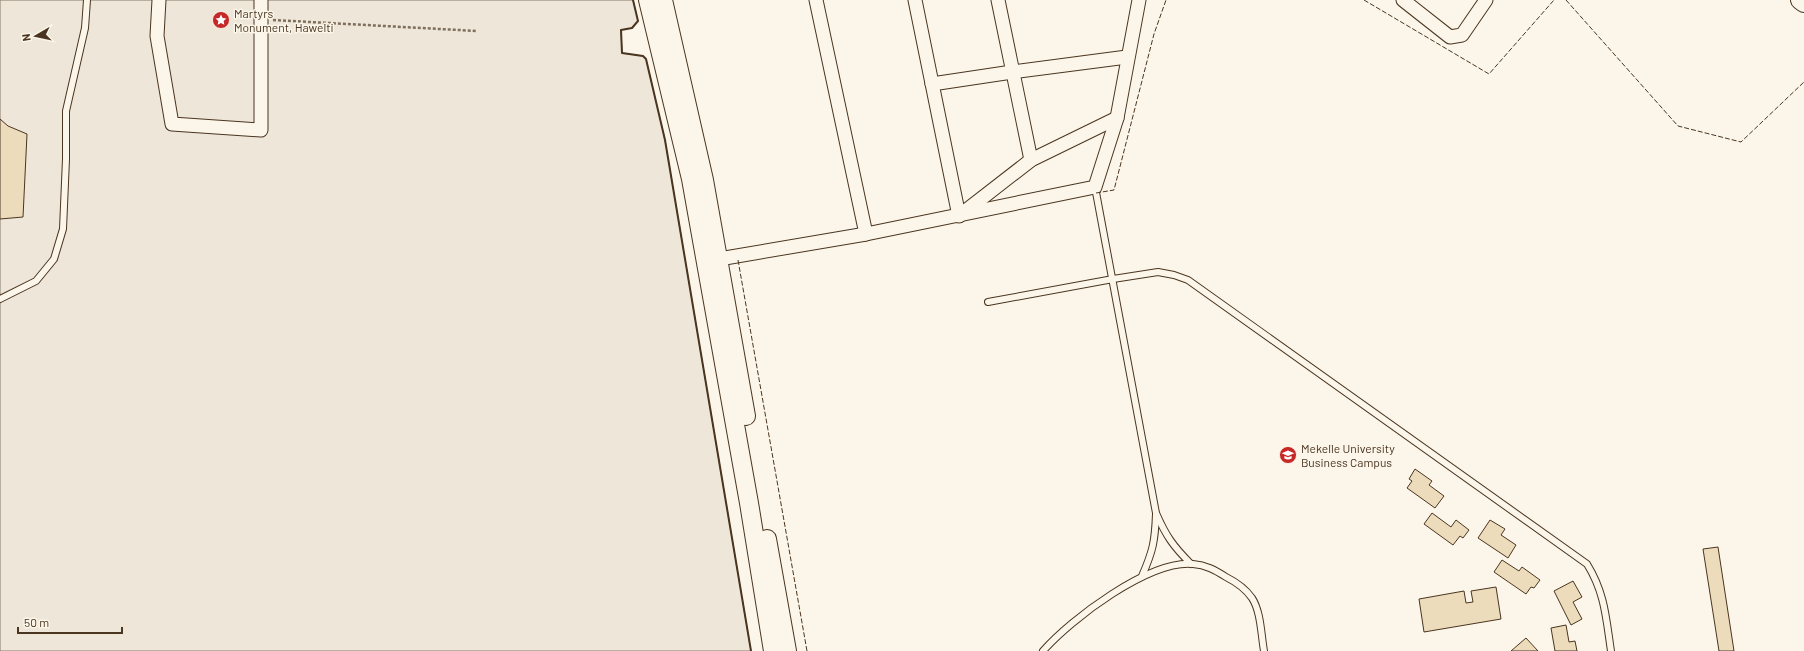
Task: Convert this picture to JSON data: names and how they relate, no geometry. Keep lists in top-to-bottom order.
{
  "places": {
    "place": ["Martyrs Monument, Hawelti"],
    "school or university": ["Mekelle University Business Campus"]
  },
  "scale_bar": "50 m",
  "north": "left"
}
